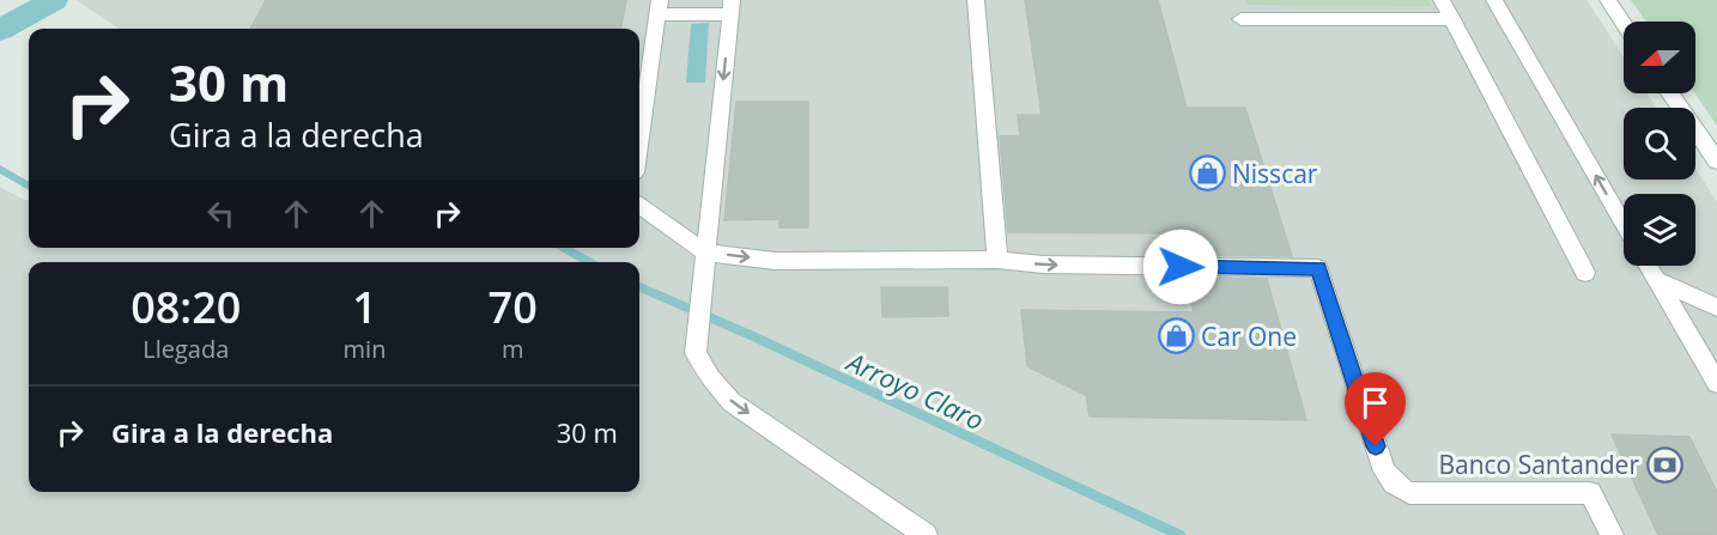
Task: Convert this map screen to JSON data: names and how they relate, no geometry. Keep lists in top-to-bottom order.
{
  "water": ["Arroyo Claro"],
  "places": {
    "shop": ["Nisscar", "Car One"],
    "bank": ["Banco Santander"]
  },
  "north": "left",
  "page": {
    "turn": ["30 m", "Gira a la derecha"],
    "eta": [
      "08:20",
      "Llegada",
      "1",
      "min",
      "70",
      "m"
    ],
    "list": [
      {
        "name": "Gira a la derecha",
        "value": "30 m"
      }
    ]
  }
}
